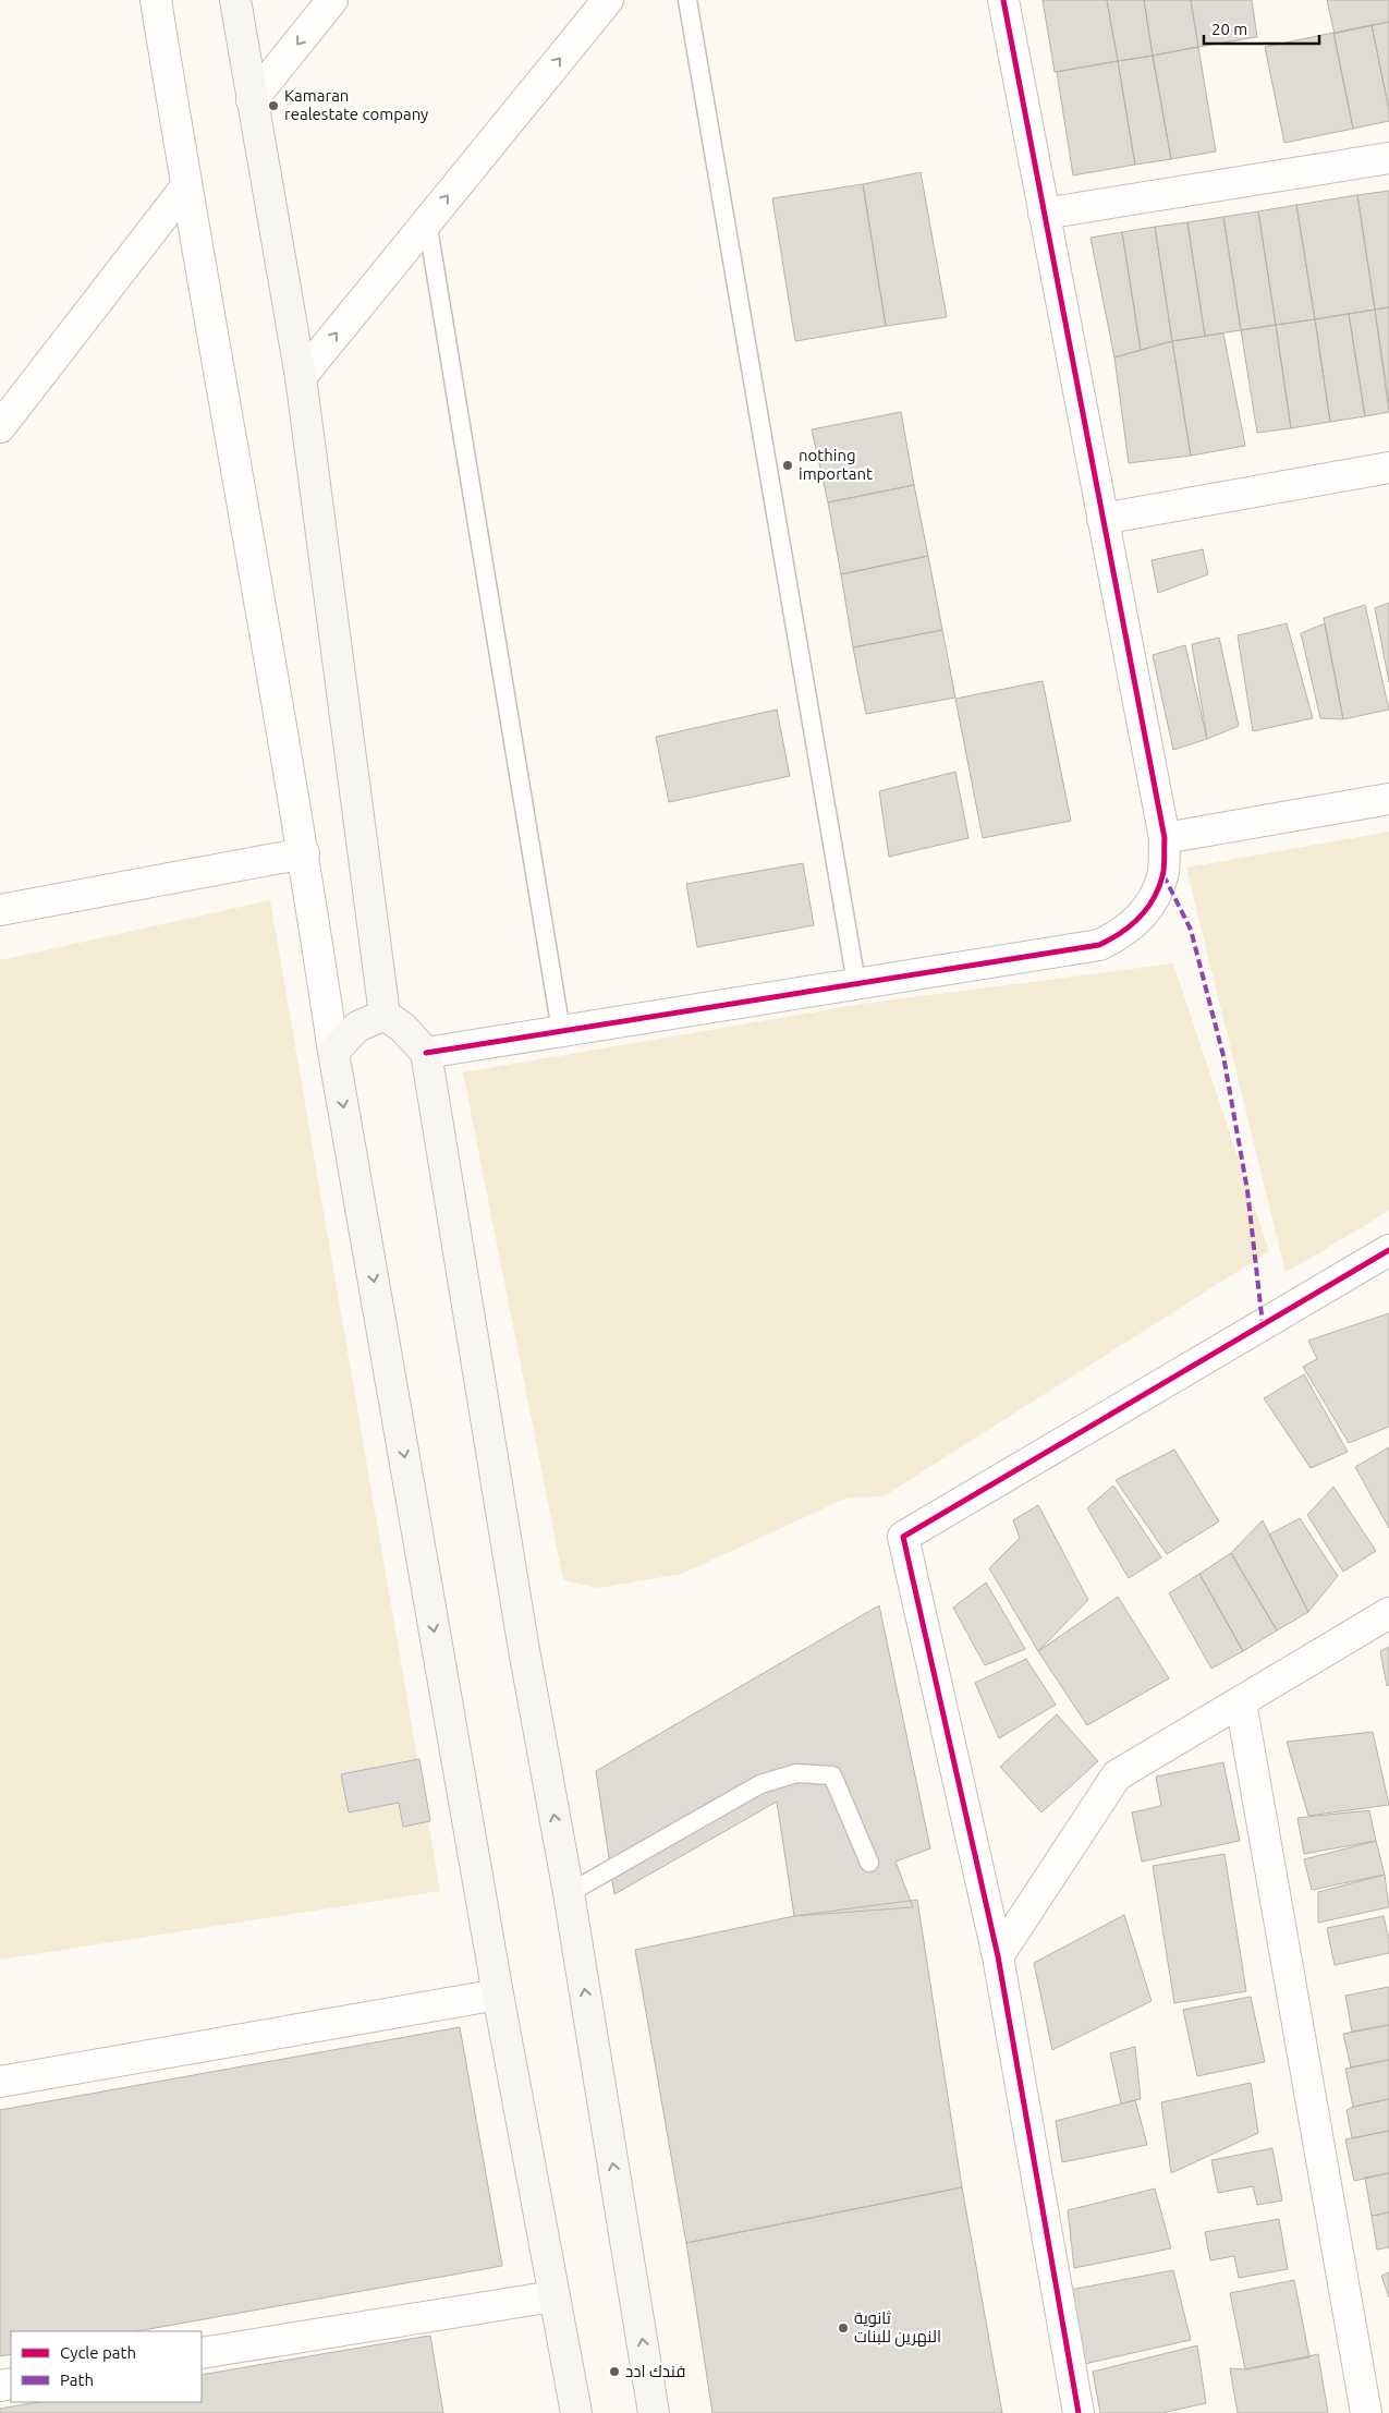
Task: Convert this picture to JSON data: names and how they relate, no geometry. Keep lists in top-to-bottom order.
{
  "places": [
    "Kamaran realestate company",
    "nothing important",
    "ثانوية النهرين للبنات",
    "فندك ادد"
  ],
  "legend": ["Cycle path", "Path"],
  "scale_bar": "20 m"
}
